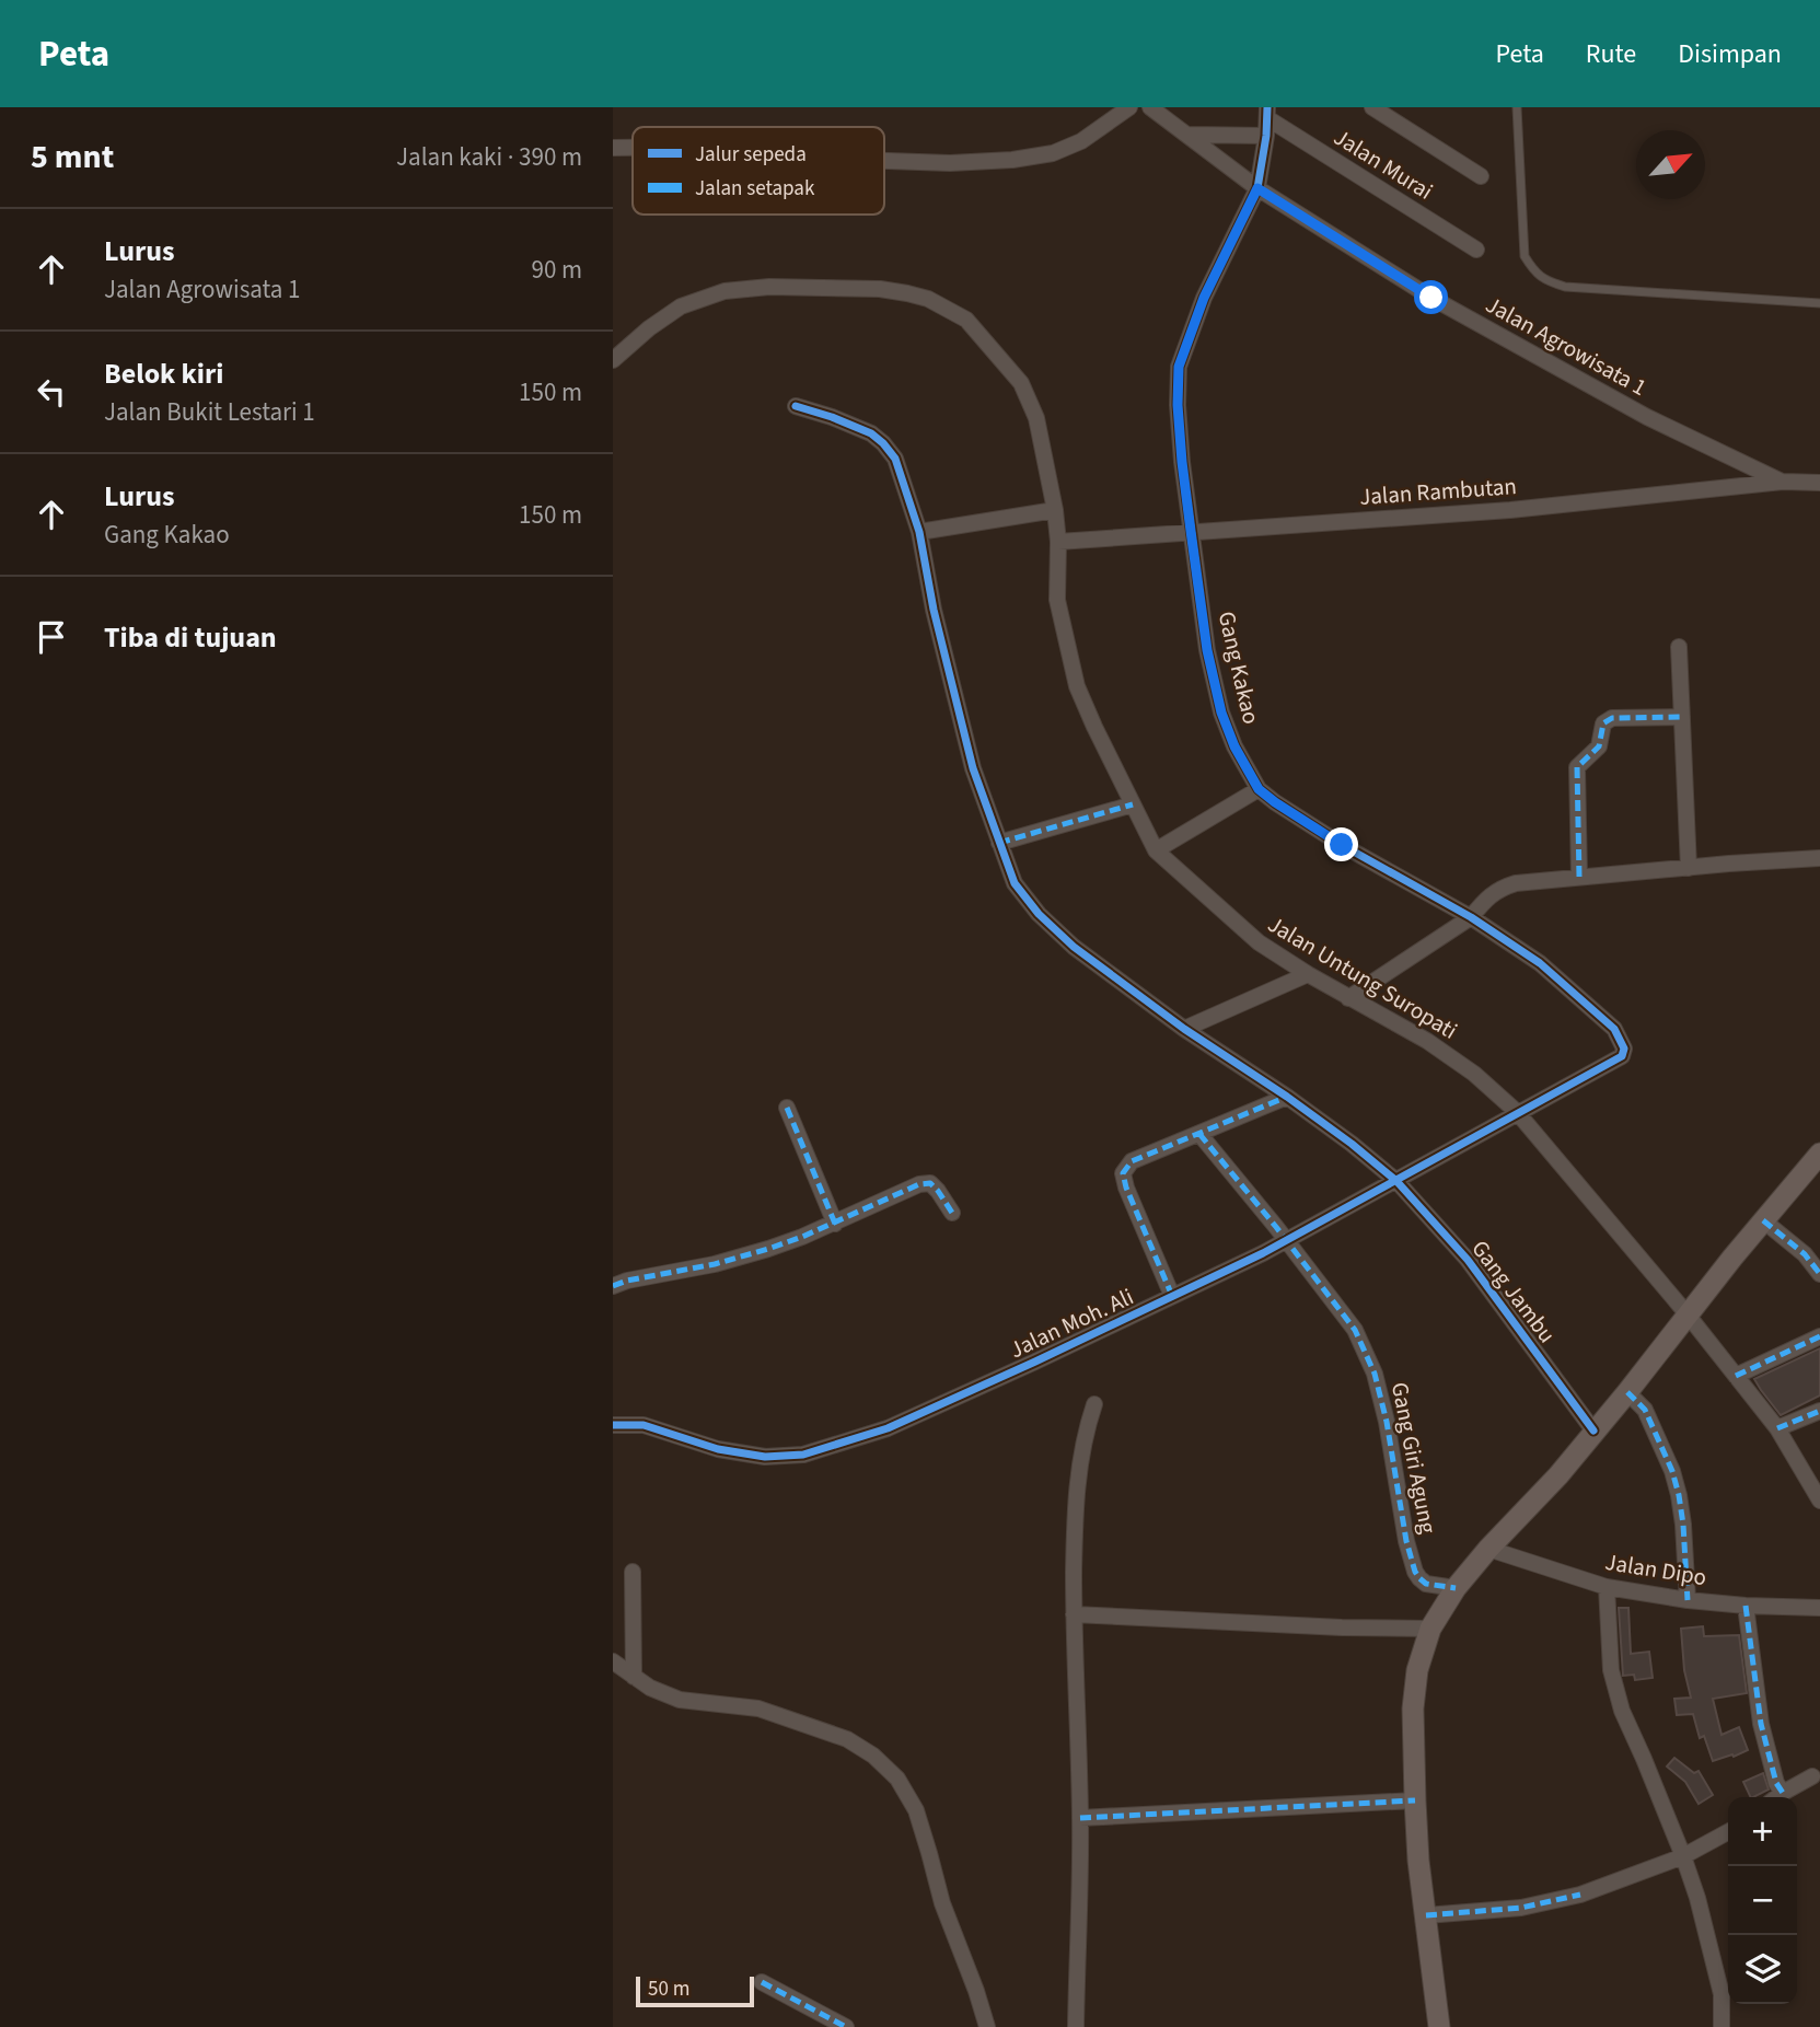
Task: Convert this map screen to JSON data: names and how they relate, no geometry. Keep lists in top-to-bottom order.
{
  "streets": {
    "street": [
      "Jalan Murai",
      "Jalan Agrowisata 1",
      "Jalan Rambutan",
      "Gang Kakao",
      "Jalan Untung Suropati",
      "Gang Jambu",
      "Jalan Moh. Ali",
      "Gang Giri Agung",
      "Jalan Dipo"
    ]
  },
  "crossings": [
    ["Jalan Murai", "Gang Kakao"],
    ["Jalan Agrowisata 1", "Jalan Rambutan"],
    ["Jalan Agrowisata 1", "Gang Kakao"],
    ["Jalan Rambutan", "Gang Kakao"],
    ["Jalan Rambutan", "Jalan Untung Suropati"],
    ["Gang Kakao", "Jalan Untung Suropati"],
    ["Gang Kakao", "Jalan Moh. Ali"],
    ["Jalan Untung Suropati", "Jalan Moh. Ali"],
    ["Gang Jambu", "Jalan Moh. Ali"],
    ["Jalan Moh. Ali", "Gang Giri Agung"]
  ],
  "legend": ["Jalur sepeda", "Jalan setapak"],
  "scale_bar": "50 m",
  "north": "top right",
  "page": {
    "header": "Peta",
    "nav": ["Peta", "Rute", "Disimpan"],
    "heading": ["5 mnt", "Jalan kaki · 390 m"],
    "list": [
      ["Lurus", "Jalan Agrowisata 1", "90 m"],
      ["Belok kiri", "Jalan Bukit Lestari 1", "150 m"],
      ["Lurus", "Gang Kakao", "150 m"],
      "Tiba di tujuan"
    ],
    "map_buttons": ["+", "−"],
    "scale": "50 m"
  }
}
